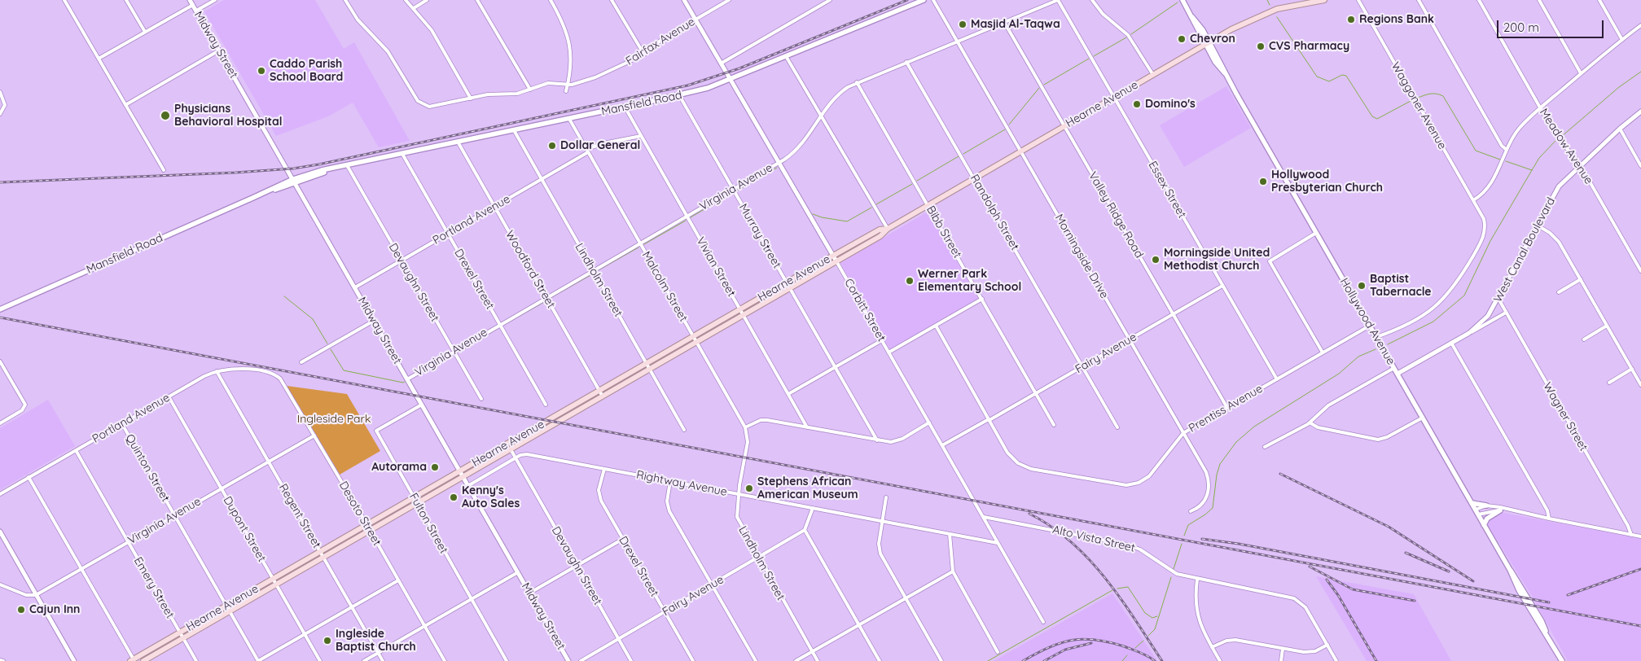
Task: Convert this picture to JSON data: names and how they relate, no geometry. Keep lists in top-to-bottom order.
{
  "streets": {
    "main road": ["Mansfield Road", "Hearne Avenue", "Hollywood Avenue"],
    "street": [
      "Fairfax Avenue",
      "Midway Street",
      "Waggoner Avenue",
      "Meadow Avenue",
      "Virginia Avenue",
      "Essex Street",
      "Randolph Street",
      "Valley Ridge Road",
      "Portland Avenue",
      "Bibb Street",
      "Murray Street",
      "West Canal Boulevard",
      "Morningside Drive",
      "Vivian Street",
      "Woodford Street",
      "Drexel Street",
      "Lindholm Street",
      "Devaughn Street",
      "Malcolm Street",
      "Corbitt Street",
      "Fairy Avenue",
      "Prentiss Avenue",
      "Wagner Street",
      "Quinton Street",
      "Rightway Avenue",
      "Desoto Street",
      "Regent Street",
      "Fulton Street",
      "Dupont Street",
      "Alto Vista Street",
      "Emery Street"
    ]
  },
  "crossings": [
    ["Fairfax Avenue", "Corbitt Street"],
    ["Midway Street", "Mansfield Road"],
    ["Midway Street", "Hearne Avenue"],
    ["Midway Street", "Virginia Avenue"],
    ["Midway Street", "Portland Avenue"],
    ["Midway Street", "Rightway Avenue"],
    ["Midway Street", "Fulton Street"],
    ["Mansfield Road", "Murray Street"],
    ["Mansfield Road", "Vivian Street"],
    ["Mansfield Road", "Woodford Street"],
    ["Mansfield Road", "Drexel Street"],
    ["Mansfield Road", "Lindholm Street"],
    ["Mansfield Road", "Devaughn Street"],
    ["Mansfield Road", "Malcolm Street"],
    ["Mansfield Road", "Corbitt Street"],
    ["Hearne Avenue", "Essex Street"],
    ["Hearne Avenue", "Randolph Street"],
    ["Hearne Avenue", "Valley Ridge Road"],
    ["Hearne Avenue", "Bibb Street"],
    ["Hearne Avenue", "Murray Street"],
    ["Hearne Avenue", "Morningside Drive"],
    ["Hearne Avenue", "Vivian Street"],
    ["Hearne Avenue", "Woodford Street"],
    ["Hearne Avenue", "Lindholm Street"],
    ["Hearne Avenue", "Devaughn Street"],
    ["Hearne Avenue", "Malcolm Street"],
    ["Hearne Avenue", "Corbitt Street"],
    ["Hearne Avenue", "Hollywood Avenue"],
    ["Hearne Avenue", "Quinton Street"],
    ["Hearne Avenue", "Desoto Street"],
    ["Hearne Avenue", "Regent Street"],
    ["Hearne Avenue", "Fulton Street"],
    ["Hearne Avenue", "Dupont Street"],
    ["Hearne Avenue", "Emery Street"],
    ["Waggoner Avenue", "Hollywood Avenue"],
    ["Meadow Avenue", "West Canal Boulevard"],
    ["Virginia Avenue", "Essex Street"],
    ["Virginia Avenue", "Randolph Street"],
    ["Virginia Avenue", "Valley Ridge Road"],
    ["Virginia Avenue", "Bibb Street"],
    ["Virginia Avenue", "Murray Street"],
    ["Virginia Avenue", "Morningside Drive"],
    ["Virginia Avenue", "Vivian Street"],
    ["Virginia Avenue", "Woodford Street"],
    ["Virginia Avenue", "Drexel Street"],
    ["Virginia Avenue", "Lindholm Street"],
    ["Virginia Avenue", "Devaughn Street"],
    ["Virginia Avenue", "Malcolm Street"],
    ["Virginia Avenue", "Corbitt Street"],
    ["Virginia Avenue", "Quinton Street"],
    ["Virginia Avenue", "Desoto Street"],
    ["Virginia Avenue", "Regent Street"],
    ["Virginia Avenue", "Dupont Street"],
    ["Virginia Avenue", "Emery Street"],
    ["Essex Street", "Fairy Avenue"],
    ["Essex Street", "Prentiss Avenue"],
    ["Randolph Street", "Fairy Avenue"],
    ["Valley Ridge Road", "Fairy Avenue"],
    ["Valley Ridge Road", "Prentiss Avenue"],
    ["Portland Avenue", "Vivian Street"],
    ["Portland Avenue", "Woodford Street"],
    ["Portland Avenue", "Drexel Street"],
    ["Portland Avenue", "Lindholm Street"],
    ["Portland Avenue", "Devaughn Street"],
    ["Portland Avenue", "Malcolm Street"],
    ["Portland Avenue", "Quinton Street"],
    ["Portland Avenue", "Desoto Street"],
    ["Portland Avenue", "Regent Street"],
    ["Portland Avenue", "Dupont Street"],
    ["Portland Avenue", "Emery Street"],
    ["Bibb Street", "Fairy Avenue"],
    ["West Canal Boulevard", "Hollywood Avenue"],
    ["West Canal Boulevard", "Wagner Street"],
    ["Morningside Drive", "Fairy Avenue"],
    ["Morningside Drive", "Prentiss Avenue"],
    ["Drexel Street", "Fairy Avenue"],
    ["Drexel Street", "Rightway Avenue"],
    ["Lindholm Street", "Malcolm Street"],
    ["Lindholm Street", "Fairy Avenue"],
    ["Lindholm Street", "Rightway Avenue"],
    ["Devaughn Street", "Fairy Avenue"],
    ["Devaughn Street", "Rightway Avenue"],
    ["Corbitt Street", "Fairy Avenue"],
    ["Corbitt Street", "Rightway Avenue"],
    ["Corbitt Street", "Alto Vista Street"],
    ["Hollywood Avenue", "Prentiss Avenue"],
    ["Fairy Avenue", "Prentiss Avenue"]
  ],
  "parks": ["Ingleside Park"],
  "places": [
    "Regions Bank",
    "Masjid Al-Taqwa",
    "Chevron",
    "CVS Pharmacy",
    "Caddo Parish School Board",
    "Domino's",
    "Physicians Behavioral Hospital",
    "Dollar General",
    "Hollywood Presbyterian Church",
    "Morningside United Methodist Church",
    "Werner Park Elementary School",
    "Baptist Tabernacle",
    "Autorama",
    "Stephens African American Museum",
    "Kenny's Auto Sales",
    "Cajun Inn",
    "Ingleside Baptist Church"
  ],
  "scale_bar": "200 m"
}
